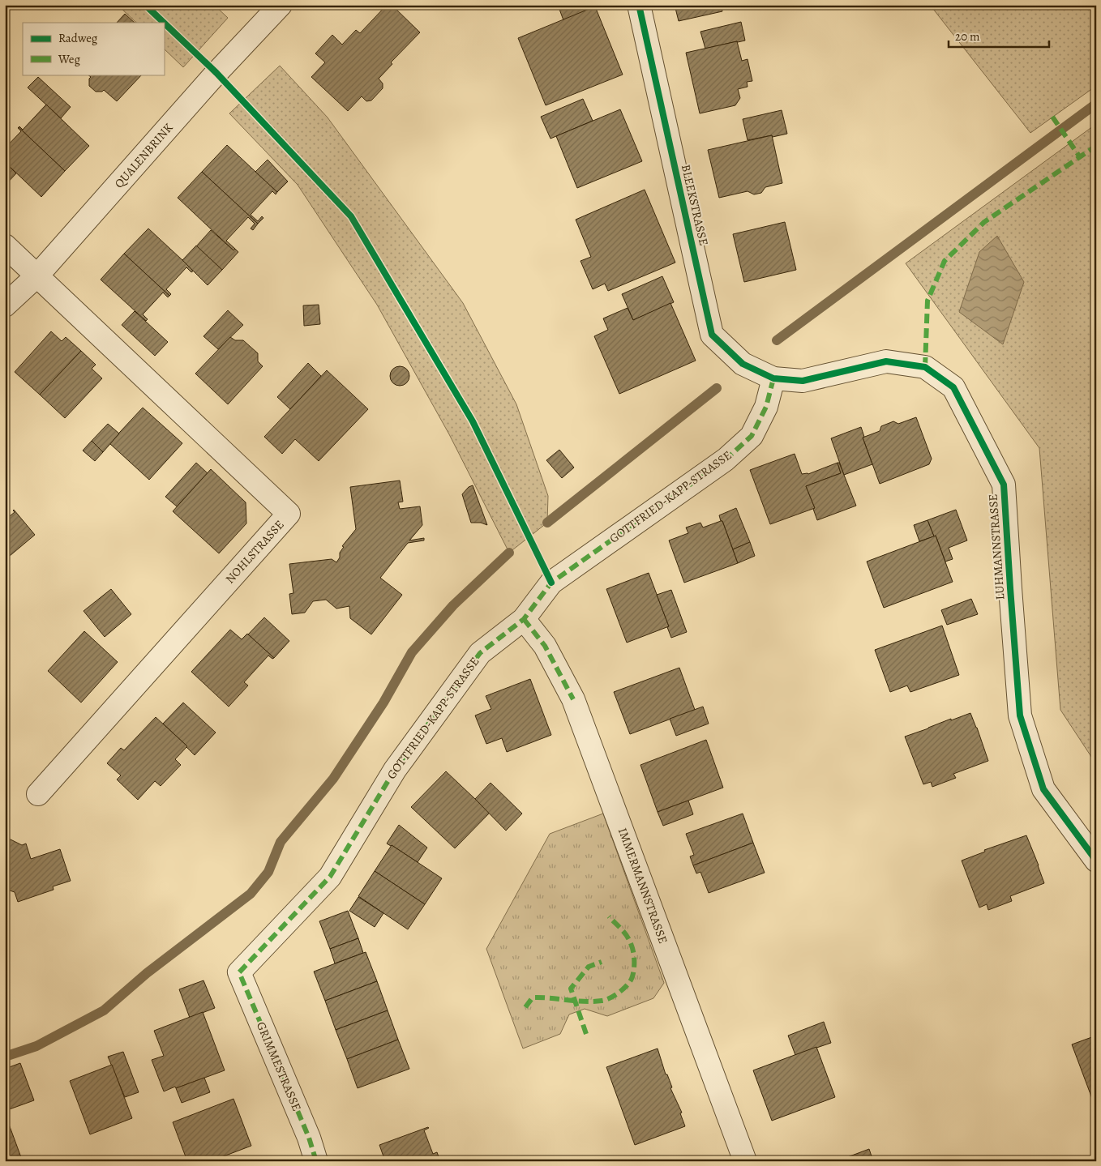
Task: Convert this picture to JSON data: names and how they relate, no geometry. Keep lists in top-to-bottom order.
{
  "streets": {
    "street": [
      "QUALENBRINK",
      "BLEEKSTRASSE",
      "GOTTFRIED-KAPP-STRASSE",
      "LUHMANNSTRASSE",
      "NOHLSTRASSE",
      "IMMERMANNSTRASSE",
      "GRIMMESTRASSE"
    ]
  },
  "crossings": [
    ["QUALENBRINK", "NOHLSTRASSE"],
    ["BLEEKSTRASSE", "GOTTFRIED-KAPP-STRASSE"],
    ["BLEEKSTRASSE", "LUHMANNSTRASSE"],
    ["GOTTFRIED-KAPP-STRASSE", "LUHMANNSTRASSE"],
    ["GOTTFRIED-KAPP-STRASSE", "IMMERMANNSTRASSE"],
    ["GOTTFRIED-KAPP-STRASSE", "GRIMMESTRASSE"]
  ],
  "legend": ["Radweg", "Weg"],
  "scale_bar": "20 m"
}
